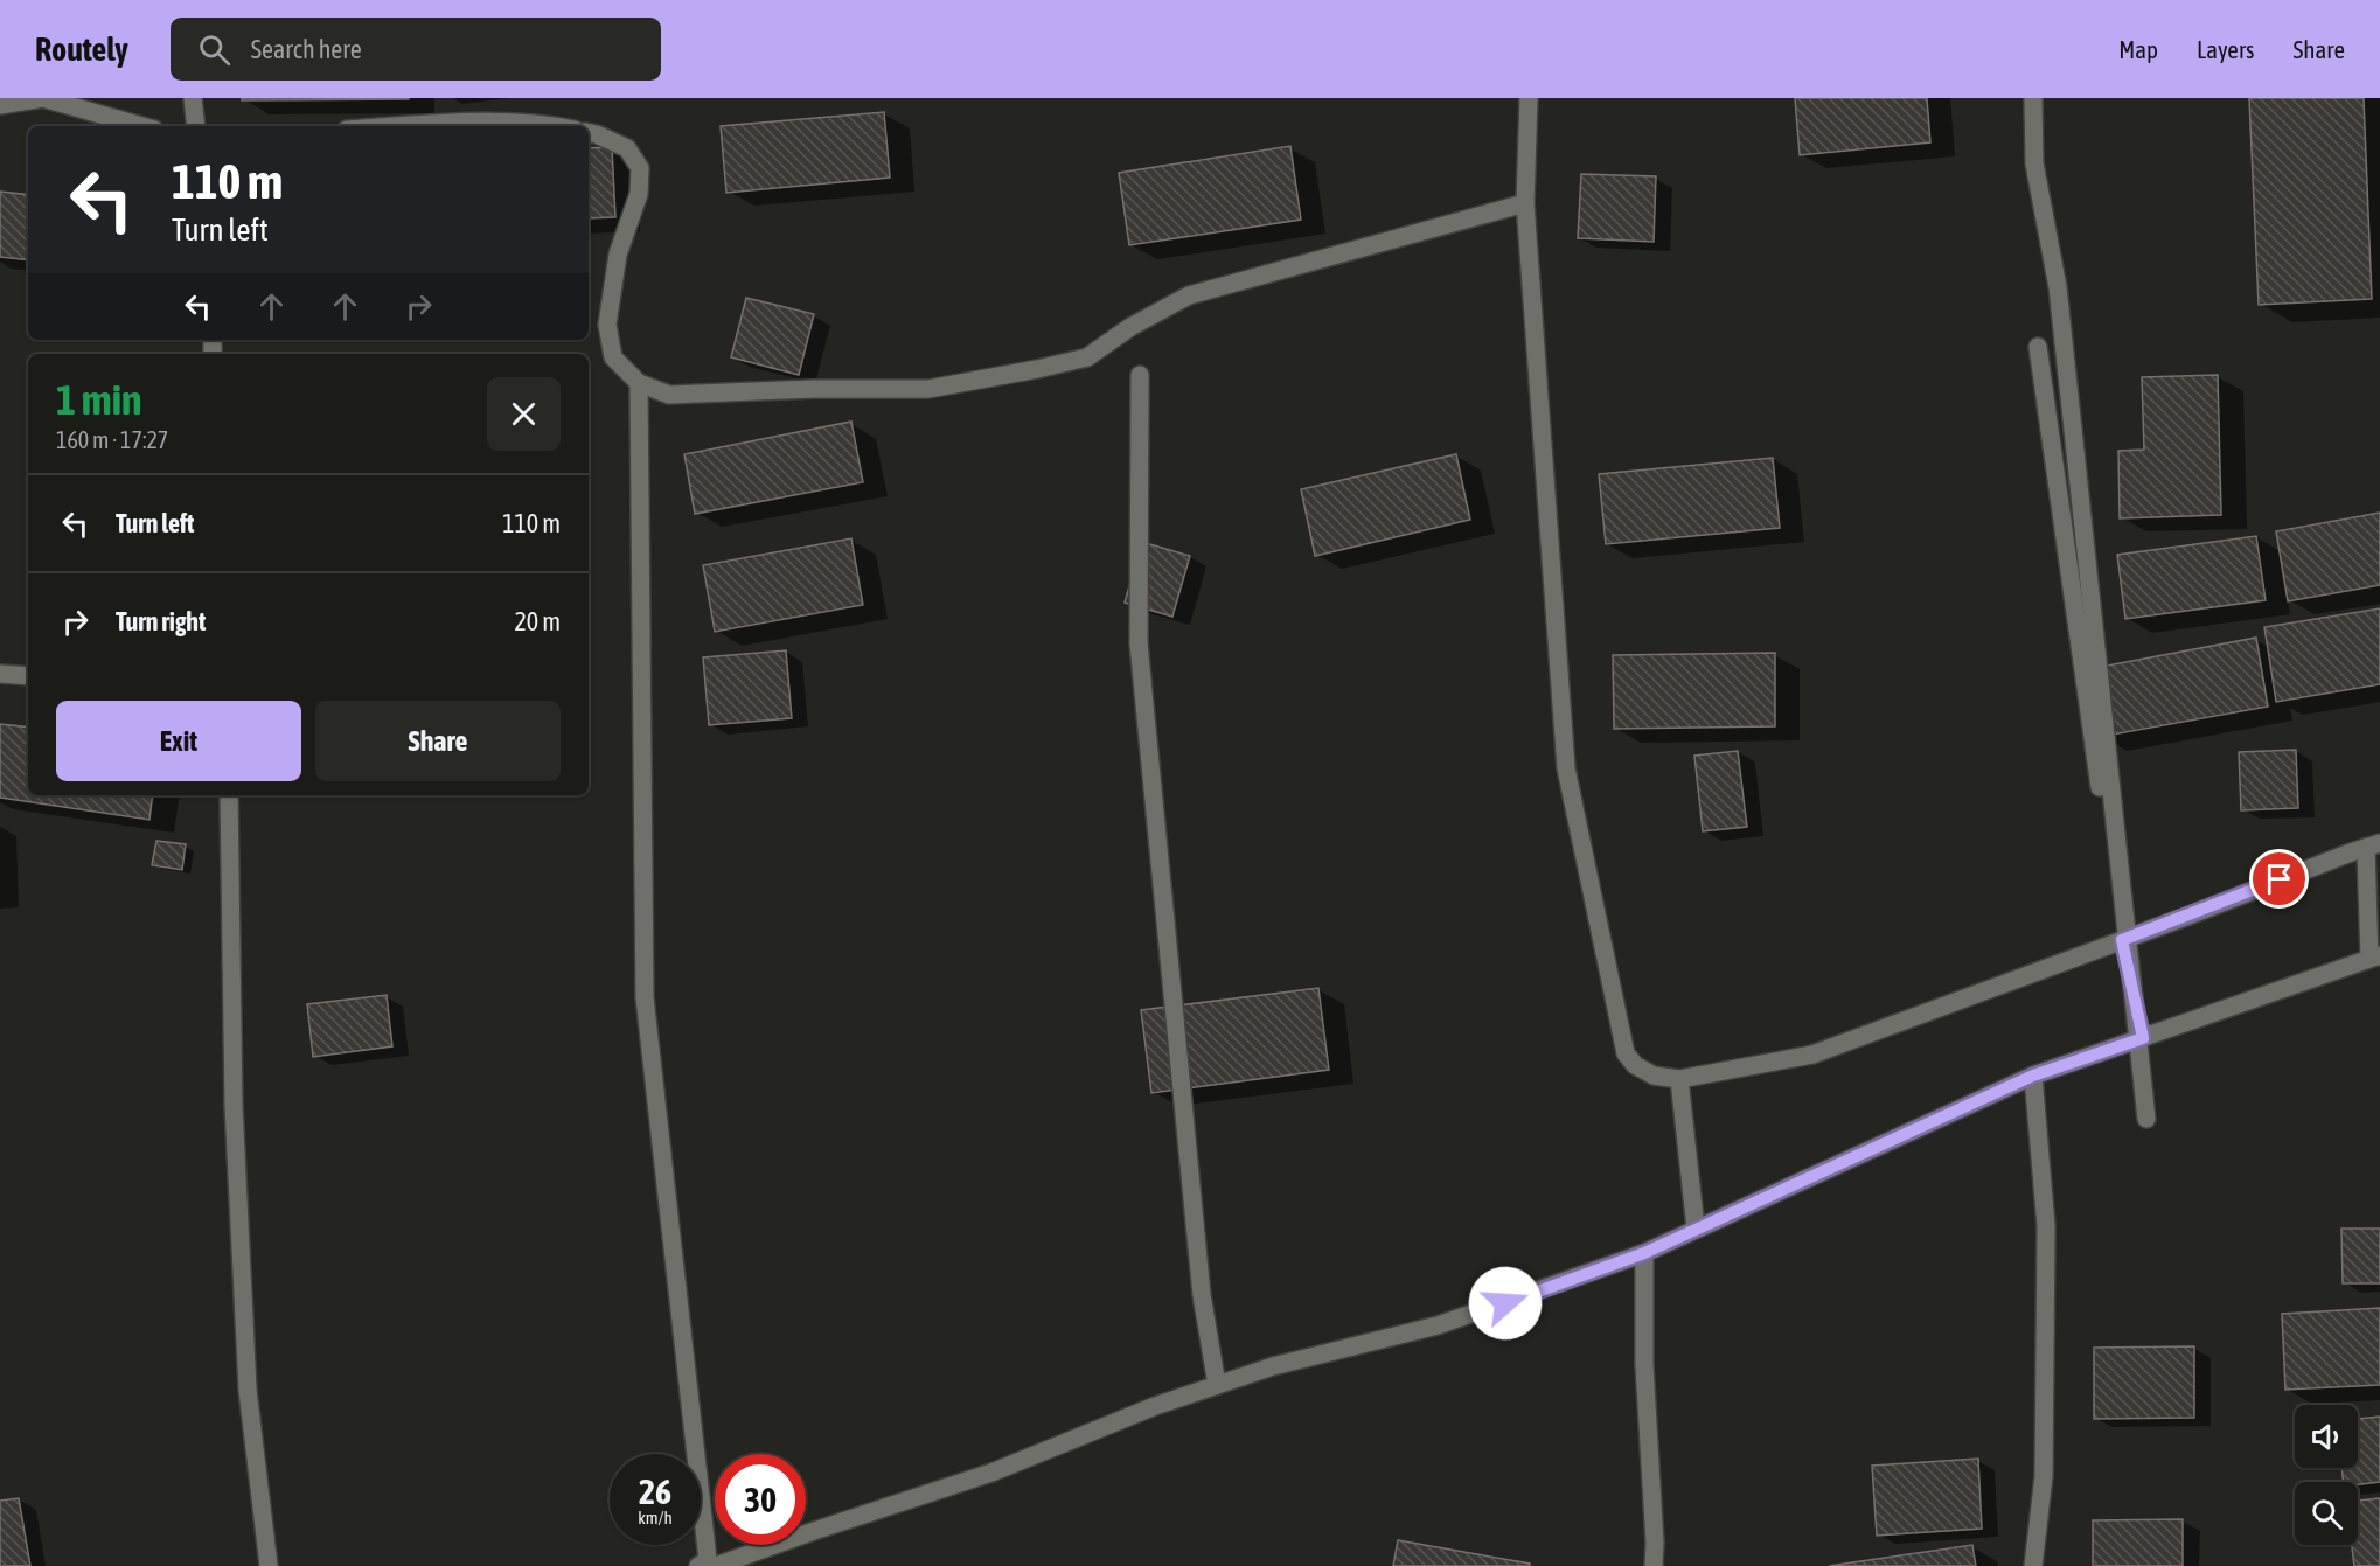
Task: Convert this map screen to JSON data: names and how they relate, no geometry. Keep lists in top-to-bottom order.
{
  "page": {
    "header": "Routely",
    "search": "Search here",
    "nav": ["Map", "Layers", "Share"],
    "turn": ["110 m", "Turn left"],
    "heading": ["1 min", "160 m · 17:27"],
    "list": [
      {
        "name": "Turn left",
        "value": "110 m"
      },
      {
        "name": "Turn right",
        "value": "20 m"
      }
    ],
    "buttons": ["Exit", "Share"],
    "speed": "26 km/h",
    "limit": "30"
  }
}
